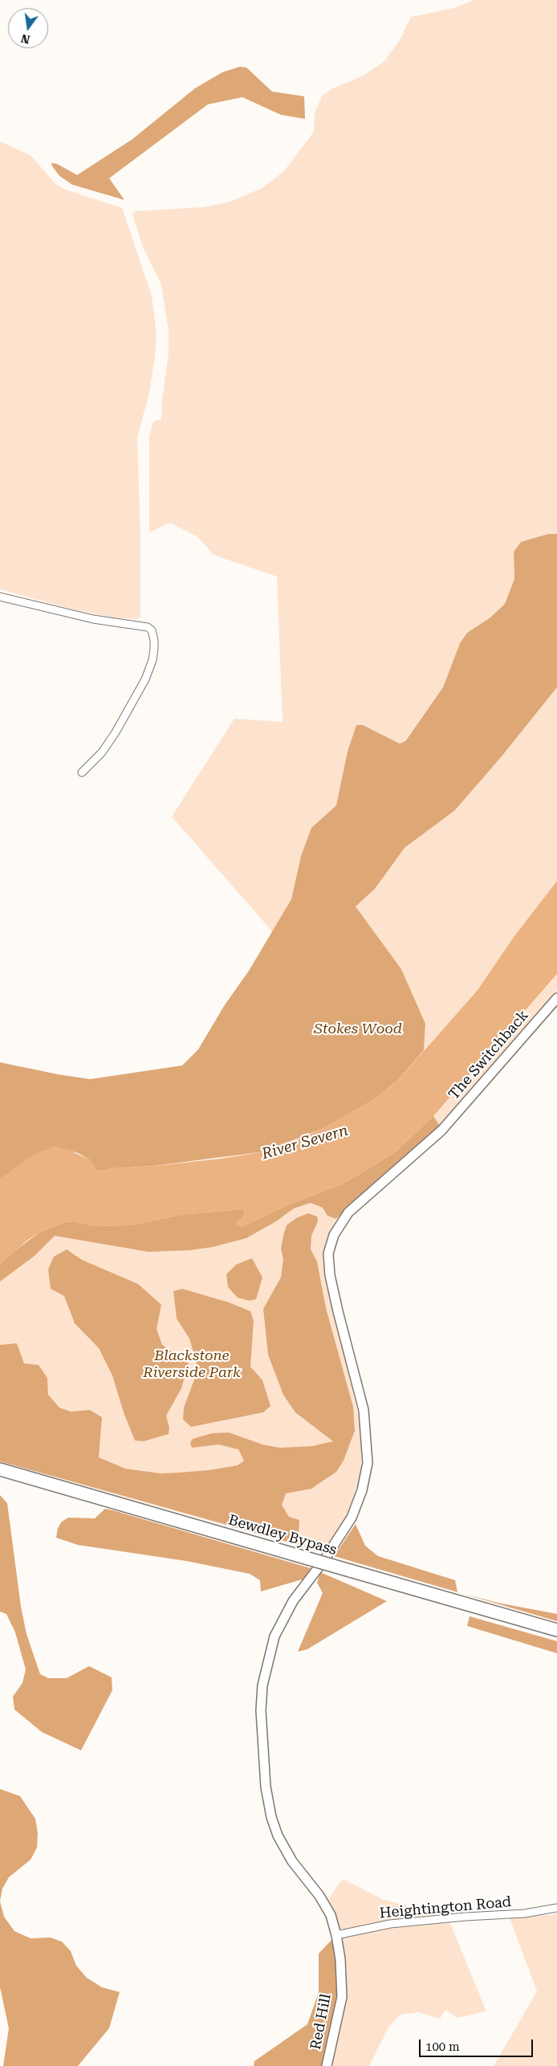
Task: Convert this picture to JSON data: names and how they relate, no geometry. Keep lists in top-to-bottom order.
{
  "streets": {
    "highway": ["Bewdley Bypass"],
    "main road": ["The Switchback", "Red Hill"],
    "street": ["Heightington Road"]
  },
  "crossings": [
    ["The Switchback", "Heightington Road"],
    ["The Switchback", "Red Hill"],
    ["Heightington Road", "Red Hill"]
  ],
  "water": ["River Severn"],
  "parks": ["Stokes Wood", "Blackstone Riverside Park"],
  "scale_bar": "100 m",
  "north": "bottom"
}
